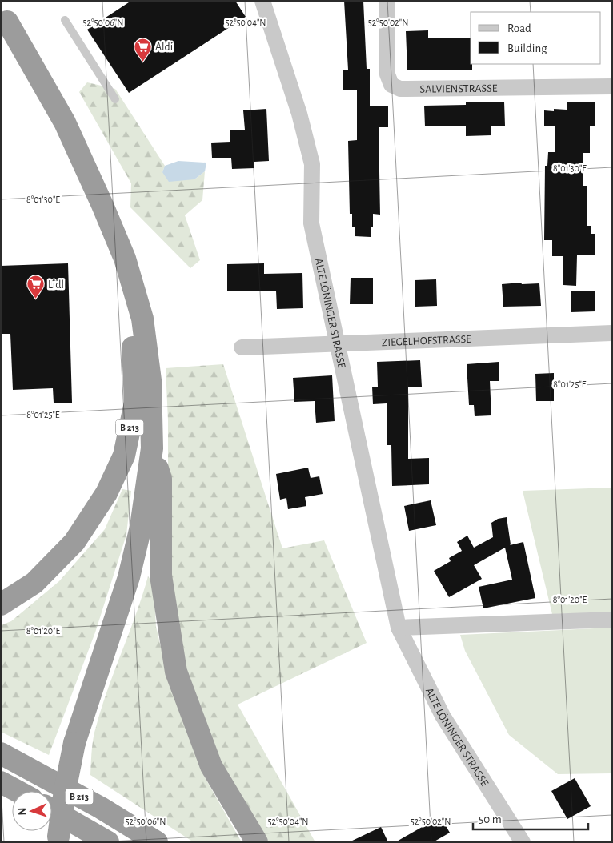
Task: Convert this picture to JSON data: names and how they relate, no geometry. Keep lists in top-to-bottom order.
{
  "streets": {
    "highway": ["B 213"],
    "street": ["SALVIENSTRASSE", "ALTE LÖNINGER STRASSE", "ZIEGELHOFSTRASSE"]
  },
  "crossings": [
    ["ALTE LÖNINGER STRASSE", "ZIEGELHOFSTRASSE"]
  ],
  "places": {
    "supermarket": ["Aldi", "Lidl"]
  },
  "legend": ["Road", "Building"],
  "scale_bar": "50 m",
  "north": "left",
  "coordinates": [
    "52°50'06\"N",
    "52°50'04\"N",
    "52°50'02\"N",
    "8°01'30\"E",
    "8°01'25\"E",
    "8°01'20\"E"
  ]
}
